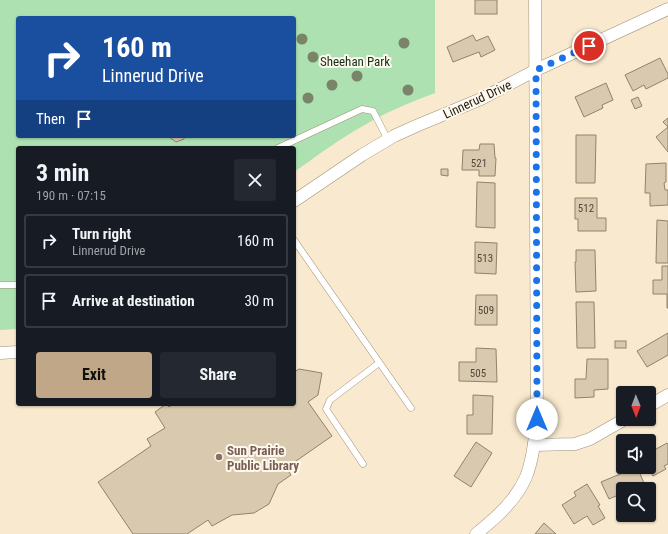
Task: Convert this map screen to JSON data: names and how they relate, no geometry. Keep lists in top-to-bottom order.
{
  "streets": {
    "street": ["Linnerud Drive"]
  },
  "parks": ["Sheehan Park"],
  "places": ["Sun Prairie Public Library"],
  "house_numbers": [
    "521",
    "512",
    "513",
    "509",
    "505"
  ],
  "north": "bottom",
  "page": {
    "turn": ["160 m", "Linnerud Drive"],
    "then": "Then",
    "heading": ["3 min", "190 m · 07:15"],
    "list": [
      {
        "name": "Turn right",
        "note": "Linnerud Drive",
        "value": "160 m"
      },
      {
        "name": "Arrive at destination",
        "value": "30 m"
      }
    ],
    "buttons": ["Exit", "Share"]
  }
}
